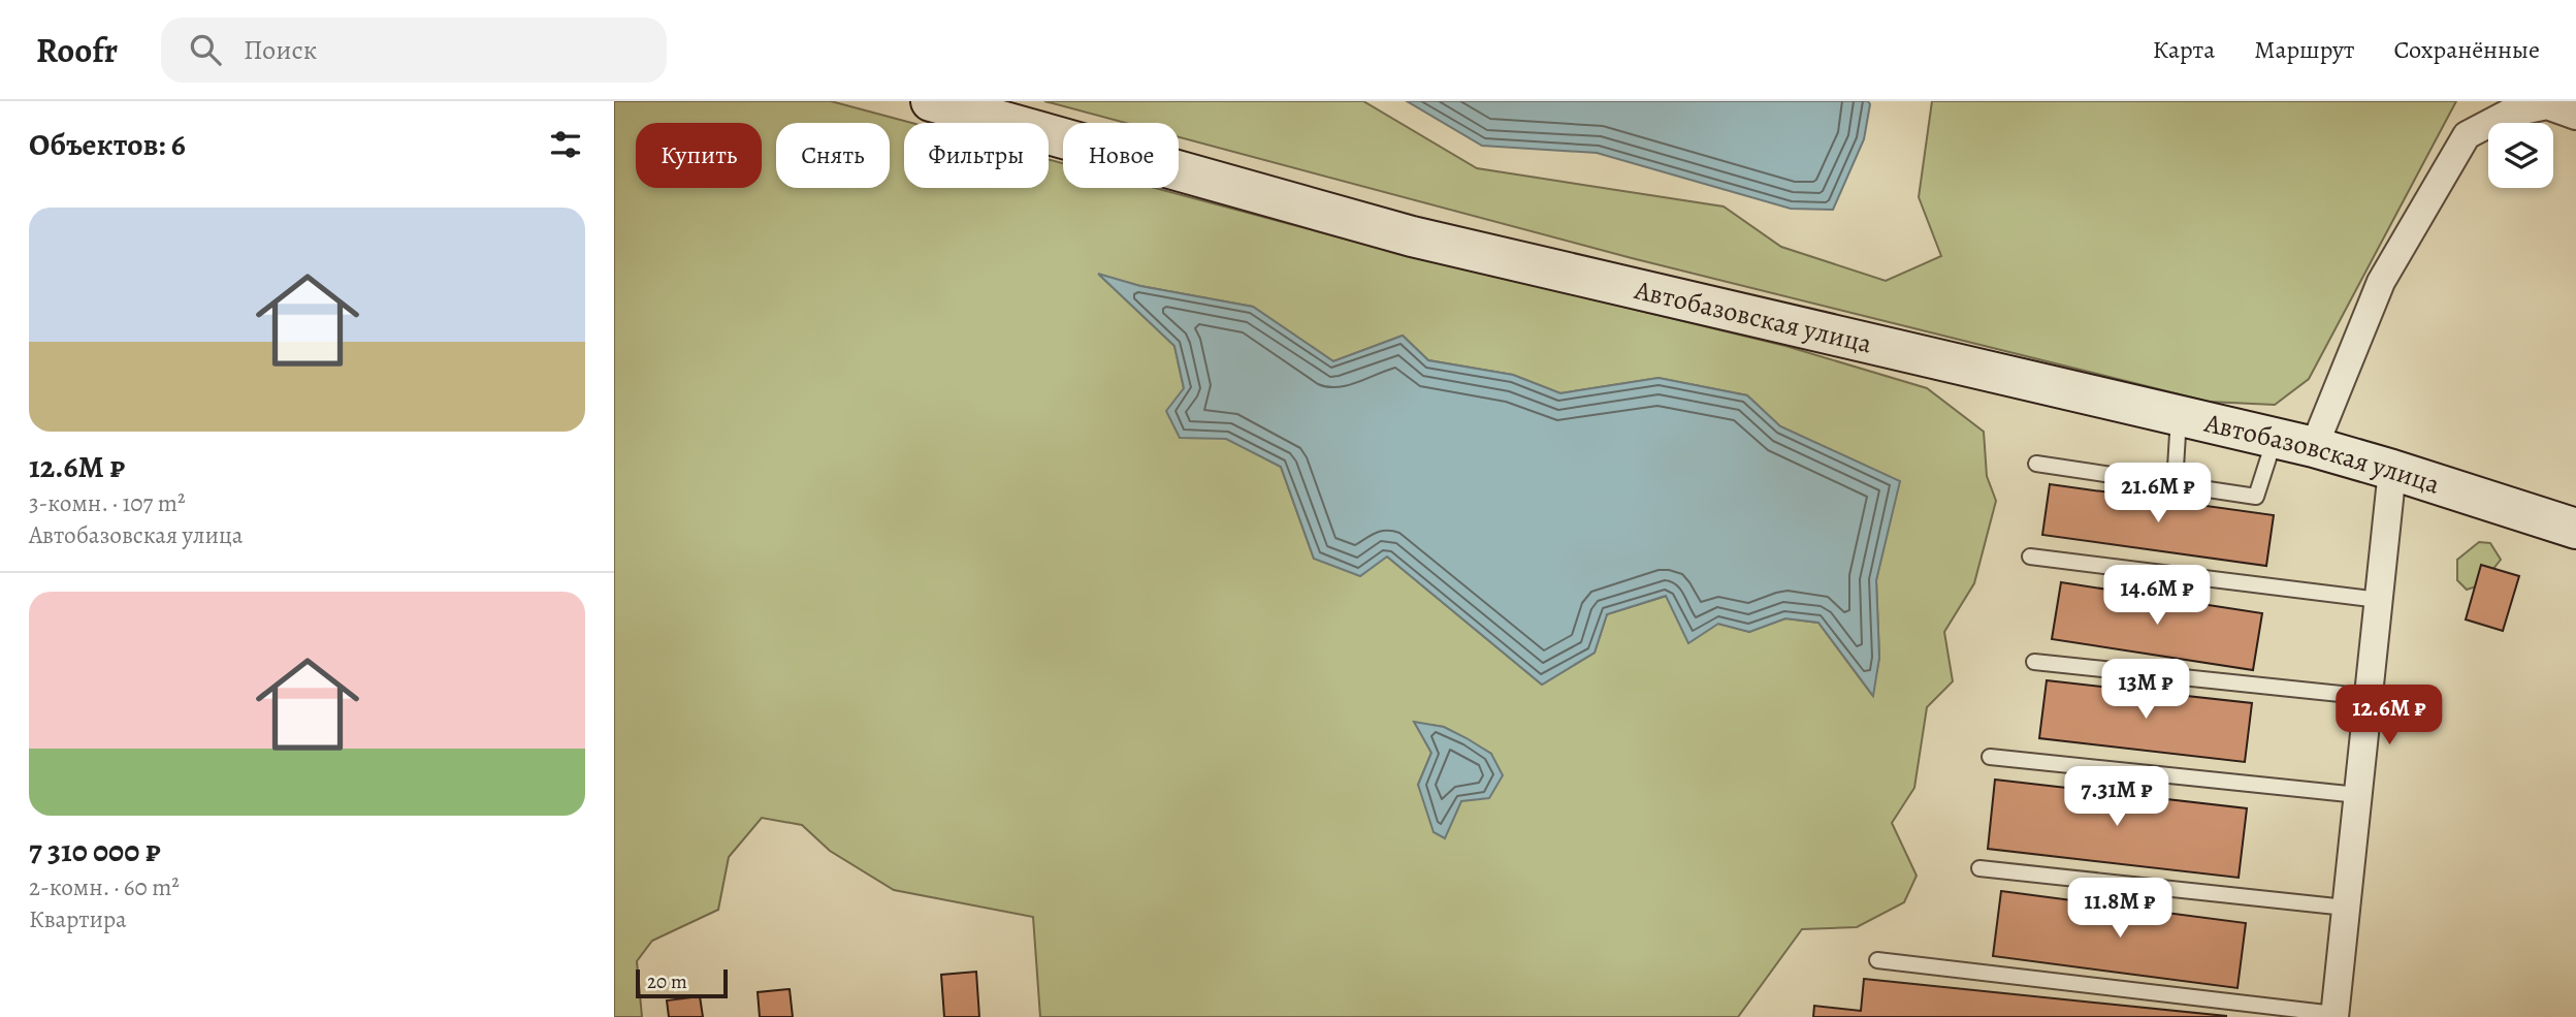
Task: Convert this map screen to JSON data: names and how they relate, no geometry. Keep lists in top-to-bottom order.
{
  "streets": {
    "street": ["Автобазовская улица"]
  },
  "scale_bar": "20 m",
  "page": {
    "header": "Roofr",
    "search": "Поиск",
    "nav": ["Карта", "Маршрут", "Сохранённые"],
    "heading": "Объектов: 6",
    "chip": [
      "Купить",
      "Снять",
      "Фильтры",
      "Новое"
    ],
    "list": [
      {
        "name": "12.6M ₽",
        "note": "3-комн. · 107 m² · Автобазовская улица"
      },
      {
        "name": "7 310 000 ₽",
        "note": "2-комн. · 60 m² · Квартира"
      }
    ],
    "price": [
      "21.6M ₽",
      "14.6M ₽",
      "13M ₽",
      "12.6M ₽",
      "7.31M ₽",
      "11.8M ₽"
    ],
    "scale": "20 m"
  }
}
